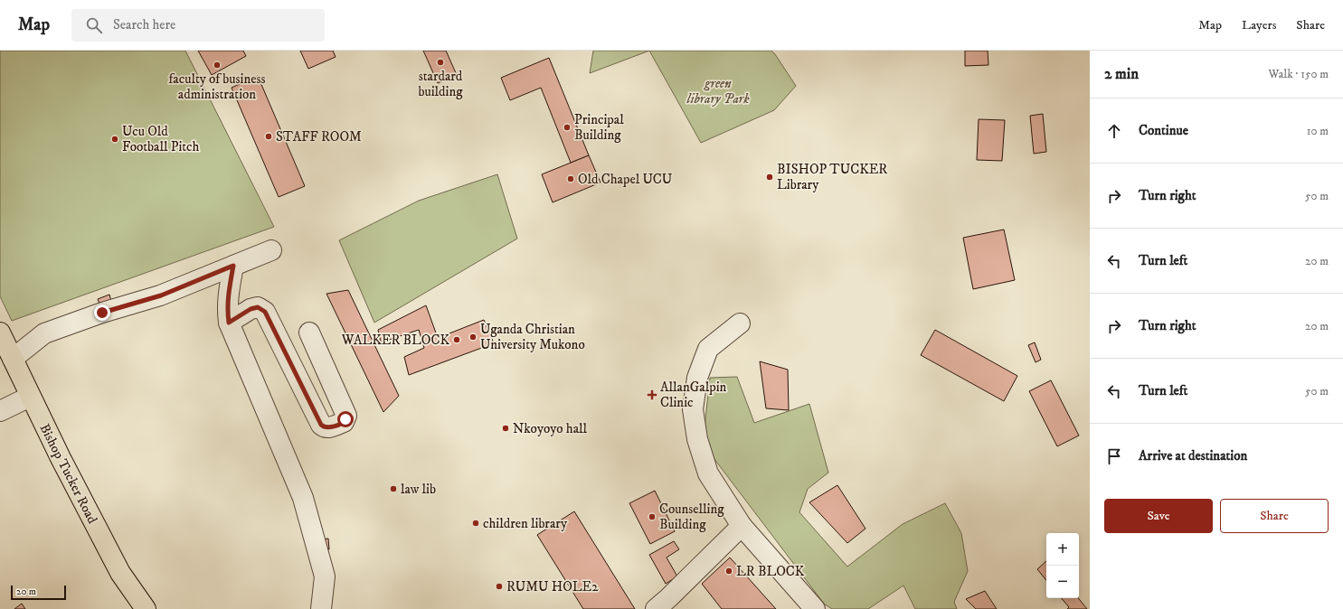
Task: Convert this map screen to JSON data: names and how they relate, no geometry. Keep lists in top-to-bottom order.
{
  "streets": {
    "main road": ["Bishop Tucker Road"]
  },
  "parks": ["green library Park"],
  "places": {
    "other": [
      "stardard building",
      "faculty of business administration",
      "Principal Building",
      "STAFF ROOM",
      "Ucu Old Football Pitch",
      "BISHOP TUCKER Library",
      "Old Chapel UCU",
      "Uganda Christian University Mukono",
      "WALKER BLOCK",
      "Nkoyoyo hall",
      "law lib",
      "Counselling Building",
      "children library",
      "LR BLOCK",
      "RUMU HOLE2"
    ],
    "health": ["AllanGalpin Clinic"]
  },
  "scale_bar": "20 m",
  "page": {
    "header": "Map",
    "search": "Search here",
    "nav": ["Map", "Layers", "Share"],
    "heading": ["2 min", "Walk · 150 m"],
    "list": [
      ["Continue", "10 m"],
      ["Turn right", "50 m"],
      ["Turn left", "20 m"],
      ["Turn right", "20 m"],
      ["Turn left", "50 m"],
      "Arrive at destination"
    ],
    "buttons": ["Save", "Share"],
    "map_buttons": ["+", "−"],
    "scale": "20 m"
  }
}
